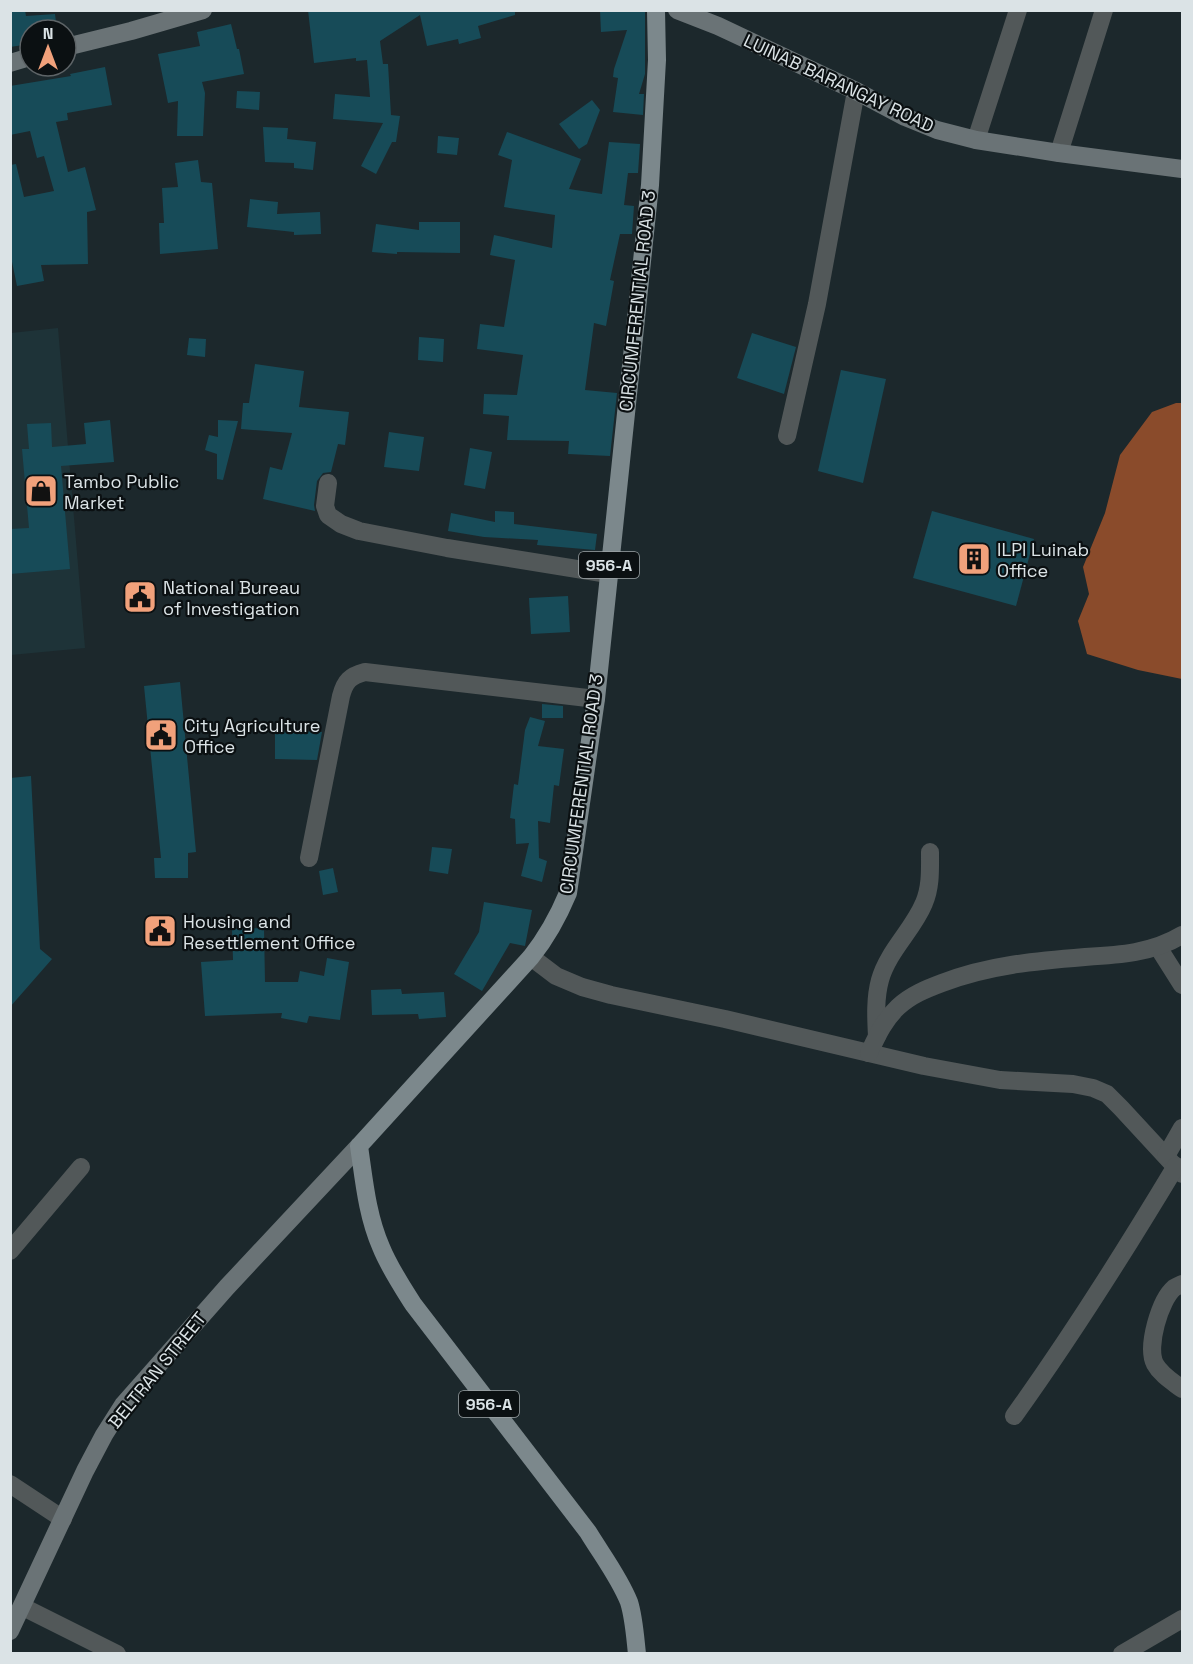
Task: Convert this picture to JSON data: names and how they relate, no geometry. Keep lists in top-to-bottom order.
{
  "streets": {
    "main road": ["CIRCUMFERENTIAL ROAD 3", "956-A"],
    "street": ["LUINAB BARANGAY ROAD", "BELTRAN STREET"]
  },
  "crossings": [
    ["CIRCUMFERENTIAL ROAD 3", "956-A"],
    ["CIRCUMFERENTIAL ROAD 3", "BELTRAN STREET"],
    ["956-A", "BELTRAN STREET"]
  ],
  "places": {
    "shop": ["Tambo Public Market"],
    "building": ["ILPI Luinab Office"],
    "public building": ["National Bureau of Investigation", "City Agriculture Office", "Housing and Resettlement Office"]
  },
  "north": "top"
}
